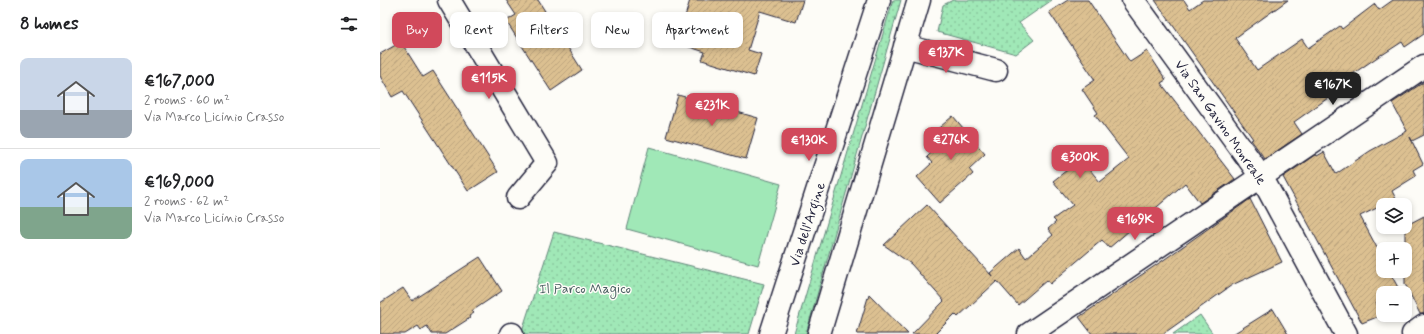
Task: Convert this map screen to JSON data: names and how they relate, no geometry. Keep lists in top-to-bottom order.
{
  "streets": {
    "street": ["Via San Gavino Monreale", "Via dell'Argine"]
  },
  "parks": ["Il Parco Magico"],
  "page": {
    "heading": "8 homes",
    "chip": [
      "Buy",
      "Rent",
      "Filters",
      "New",
      "Apartment"
    ],
    "price": [
      "€137K",
      "€115K",
      "€167K",
      "€231K",
      "€276K",
      "€130K",
      "€300K",
      "€169K"
    ],
    "list": [
      {
        "name": "€167,000",
        "note": "2 rooms · 60 m² · Via Marco Licinio Crasso"
      },
      {
        "name": "€169,000",
        "note": "2 rooms · 62 m² · Via Marco Licinio Crasso"
      }
    ],
    "map_buttons": ["+", "−"]
  }
}
